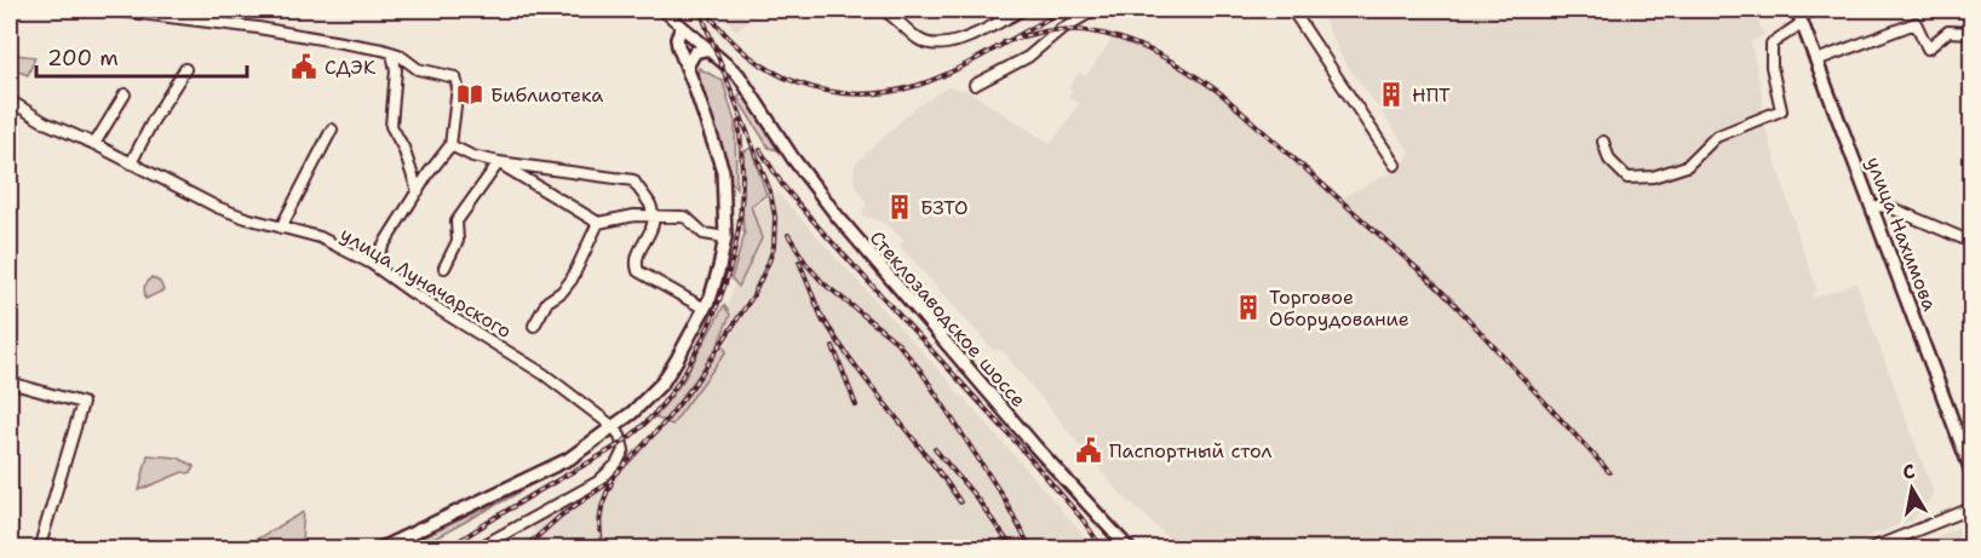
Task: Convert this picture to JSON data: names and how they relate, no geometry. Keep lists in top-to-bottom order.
{
  "streets": {
    "main road": ["улица Нахимова", "Стеклозаводское шоссе"],
    "street": ["улица Луначарского"]
  },
  "places": {
    "public building": ["СДЭК", "Паспортный стол"],
    "library": ["Библиотека"],
    "building": ["НПТ", "БЗТО", "Торговое Оборудование"]
  },
  "scale_bar": "200 m",
  "north": "top"
}
